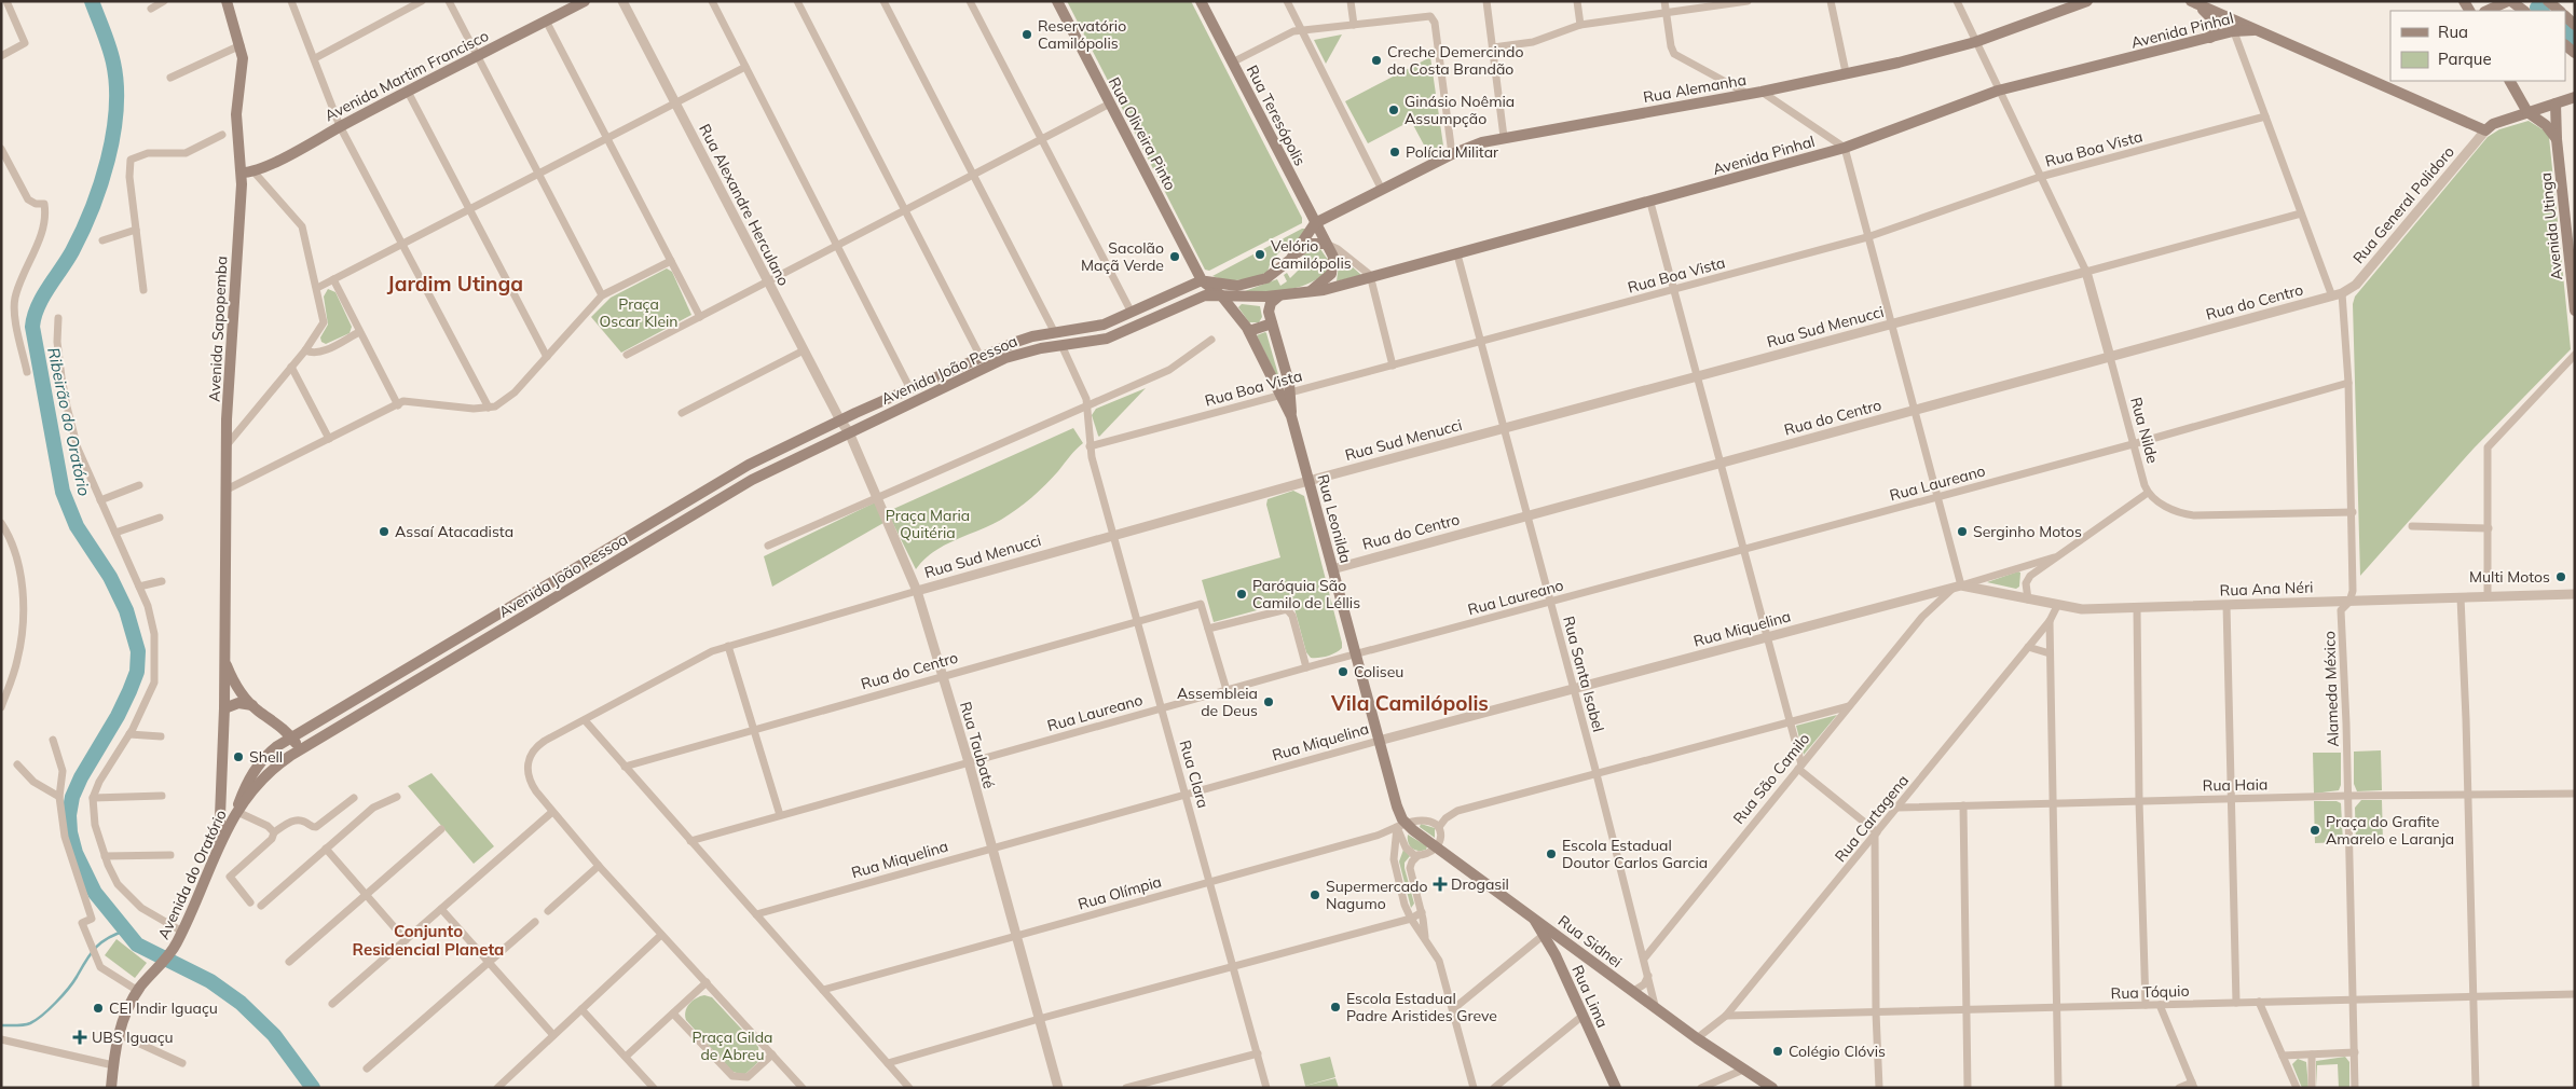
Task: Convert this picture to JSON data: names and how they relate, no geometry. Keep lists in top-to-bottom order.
{
  "streets": {
    "main road": [
      "Avenida Pinhal",
      "Avenida Martim Francisco",
      "Rua Alemanha",
      "Rua Teresópolis",
      "Rua Oliveira Pinto",
      "Avenida Utinga",
      "Avenida Sapopemba",
      "Avenida João Pessoa",
      "Rua Leonilda",
      "Avenida do Oratório",
      "Rua Sidnei",
      "Rua Lima"
    ],
    "street": [
      "Rua Boa Vista",
      "Rua Alexandre Herculano",
      "Rua General Polidoro",
      "Rua do Centro",
      "Rua Sud Menucci",
      "Rua Nilde",
      "Rua Laureano",
      "Rua Ana Néri",
      "Rua Miquelina",
      "Rua Santa Isabel",
      "Alameda México",
      "Rua Taubaté",
      "Rua Clara",
      "Rua São Camilo",
      "Rua Haia",
      "Rua Cartagena",
      "Rua Olímpia",
      "Rua Tóquio"
    ]
  },
  "crossings": [
    ["Avenida Pinhal", "Rua Teresópolis"],
    ["Avenida Pinhal", "Rua General Polidoro"],
    ["Avenida Pinhal", "Avenida João Pessoa"],
    ["Avenida Pinhal", "Rua Nilde"],
    ["Avenida Pinhal", "Rua Santa Isabel"],
    ["Avenida Pinhal", "Alameda México"],
    ["Avenida Martim Francisco", "Avenida Sapopemba"],
    ["Rua Alemanha", "Rua Teresópolis"],
    ["Rua Alemanha", "Rua Nilde"],
    ["Rua Oliveira Pinto", "Avenida João Pessoa"],
    ["Rua Boa Vista", "Rua Nilde"],
    ["Rua Boa Vista", "Rua Leonilda"],
    ["Rua Boa Vista", "Rua Santa Isabel"],
    ["Rua Boa Vista", "Alameda México"],
    ["Rua Boa Vista", "Rua Clara"],
    ["Rua Alexandre Herculano", "Avenida João Pessoa"],
    ["Rua Alexandre Herculano", "Rua Taubaté"],
    ["Rua General Polidoro", "Rua do Centro"],
    ["Rua General Polidoro", "Alameda México"],
    ["Rua do Centro", "Rua Nilde"],
    ["Rua do Centro", "Rua Leonilda"],
    ["Rua do Centro", "Rua Santa Isabel"],
    ["Rua do Centro", "Alameda México"],
    ["Rua do Centro", "Rua Taubaté"],
    ["Rua do Centro", "Rua Clara"],
    ["Rua Sud Menucci", "Rua Nilde"],
    ["Rua Sud Menucci", "Rua Leonilda"],
    ["Rua Sud Menucci", "Rua Santa Isabel"],
    ["Rua Sud Menucci", "Alameda México"],
    ["Rua Sud Menucci", "Rua Taubaté"],
    ["Rua Sud Menucci", "Rua Clara"],
    ["Avenida Sapopemba", "Avenida do Oratório"],
    ["Avenida João Pessoa", "Rua Taubaté"],
    ["Avenida João Pessoa", "Rua Clara"],
    ["Avenida João Pessoa", "Avenida do Oratório"],
    ["Rua Nilde", "Rua Laureano"],
    ["Rua Nilde", "Rua São Camilo"],
    ["Rua Laureano", "Rua Leonilda"],
    ["Rua Laureano", "Rua Santa Isabel"],
    ["Rua Laureano", "Alameda México"],
    ["Rua Laureano", "Rua Taubaté"],
    ["Rua Laureano", "Rua Clara"],
    ["Rua Leonilda", "Rua Miquelina"],
    ["Rua Leonilda", "Rua Sidnei"],
    ["Rua Ana Néri", "Rua Miquelina"],
    ["Rua Ana Néri", "Alameda México"],
    ["Rua Ana Néri", "Rua São Camilo"],
    ["Rua Ana Néri", "Rua Cartagena"],
    ["Rua Miquelina", "Rua Santa Isabel"],
    ["Rua Miquelina", "Rua Taubaté"],
    ["Rua Miquelina", "Rua Clara"],
    ["Rua Miquelina", "Rua São Camilo"],
    ["Rua Santa Isabel", "Rua São Camilo"],
    ["Rua Santa Isabel", "Rua Sidnei"],
    ["Alameda México", "Rua Haia"],
    ["Alameda México", "Rua Tóquio"],
    ["Rua Taubaté", "Rua Olímpia"],
    ["Rua Clara", "Rua Olímpia"],
    ["Rua Haia", "Rua Cartagena"],
    ["Rua Cartagena", "Rua Sidnei"],
    ["Rua Cartagena", "Rua Tóquio"],
    ["Rua Olímpia", "Rua Sidnei"],
    ["Rua Sidnei", "Rua Lima"]
  ],
  "districts": ["Jardim Utinga", "Vila Camilópolis", "Conjunto Residencial Planeta"],
  "water": ["Ribeirão do Oratório"],
  "parks": ["Praça Oscar Klein", "Praça Maria Quitéria", "Praça Gilda de Abreu"],
  "places": {
    "other": [
      "Reservatório Camilópolis",
      "Creche Demercindo da Costa Brandão",
      "Ginásio Noêmia Assumpção",
      "Polícia Militar",
      "Velório Camilópolis",
      "Sacolão Maçã Verde",
      "Assaí Atacadista",
      "Serginho Motos",
      "Multi Motos",
      "Paróquia São Camilo de Léllis",
      "Coliseu",
      "Assembleia de Deus",
      "Shell",
      "Praça do Grafite Amarelo e Laranja",
      "Escola Estadual Doutor Carlos Garcia",
      "Supermercado Nagumo",
      "Escola Estadual Padre Aristides Greve",
      "CEI Indir Iguaçu",
      "Colégio Clóvis"
    ],
    "health": ["Drogasil", "UBS Iguaçu"]
  },
  "legend": ["Rua", "Parque"]
}
